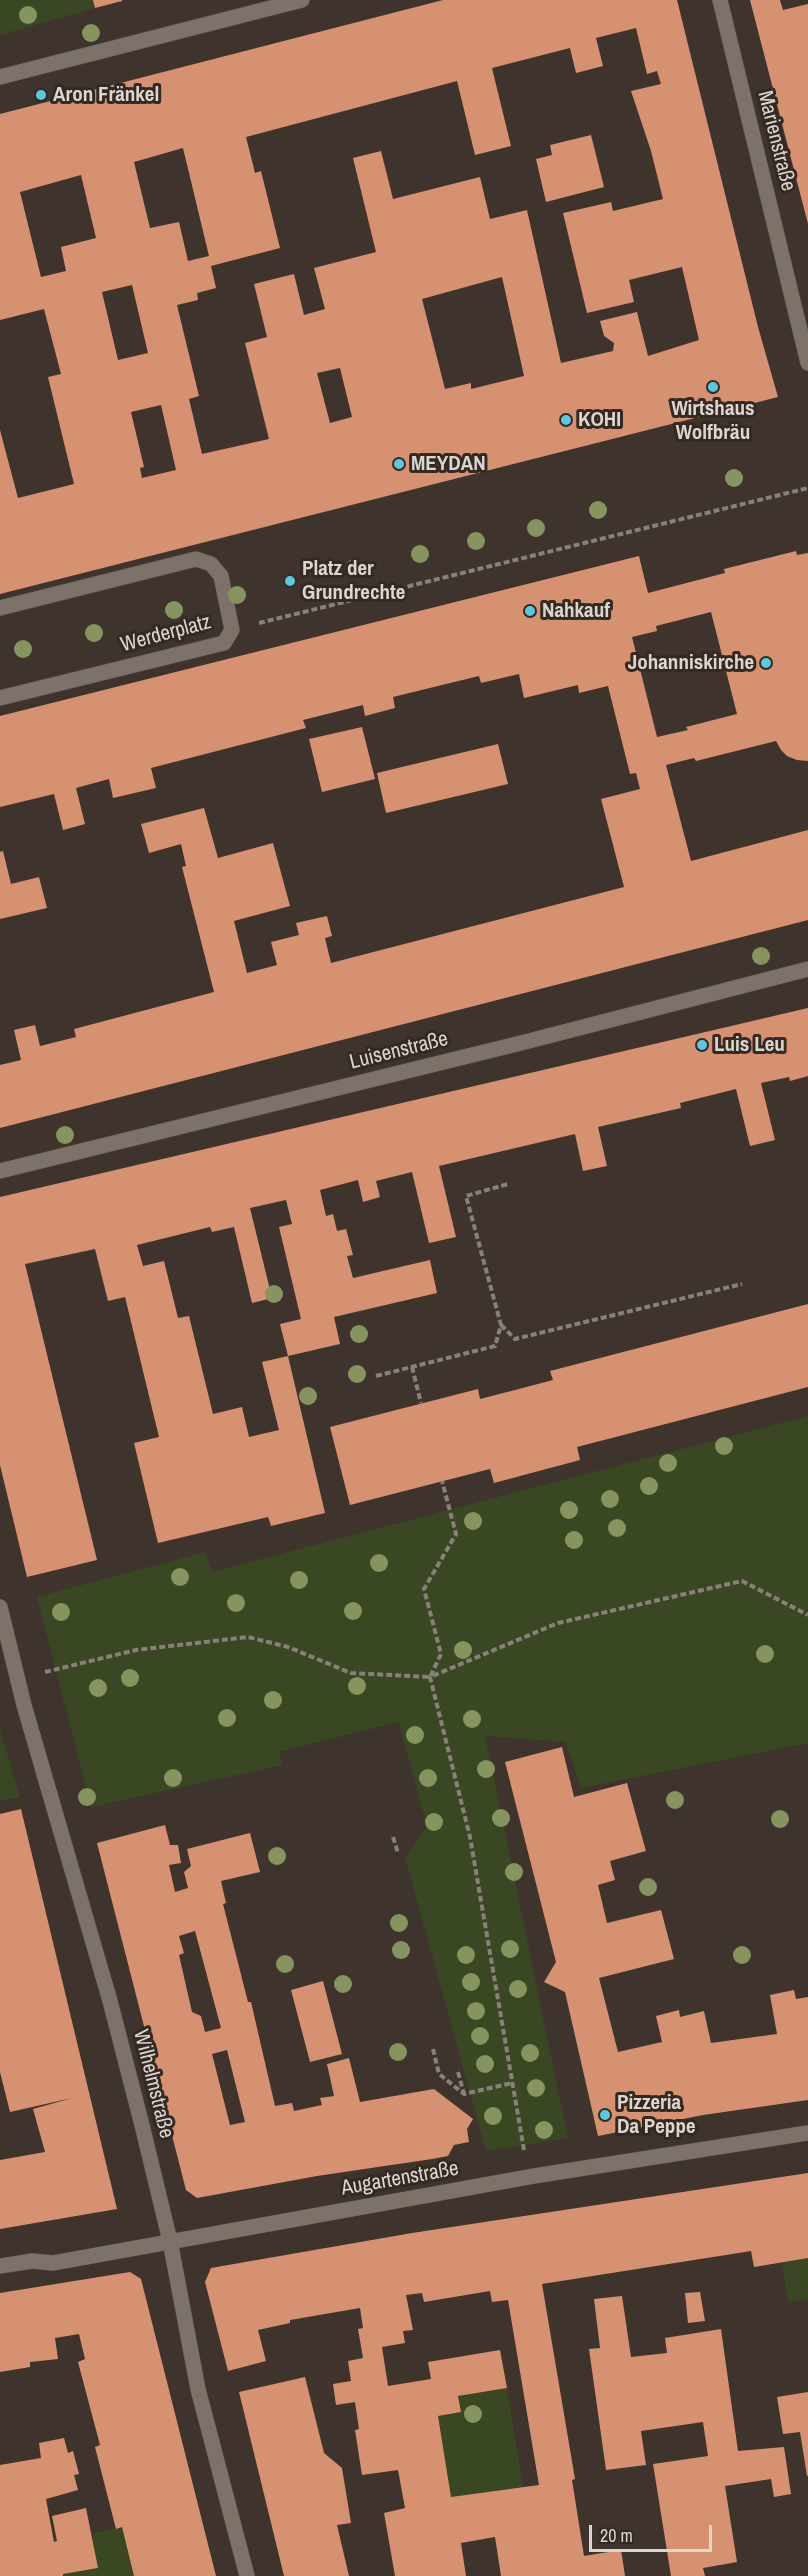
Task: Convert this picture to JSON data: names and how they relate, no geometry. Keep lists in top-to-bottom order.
{
  "streets": {
    "street": [
      "Marienstraße",
      "Werderplatz",
      "Luisenstraße",
      "Wilhelmstraße",
      "Augartenstraße"
    ]
  },
  "crossings": [
    ["Wilhelmstraße", "Augartenstraße"]
  ],
  "places": [
    "Aron Fränkel",
    "Wirtshaus Wolfbräu",
    "KOHI",
    "MEYDAN",
    "Platz der Grundrechte",
    "Nahkauf",
    "Johanniskirche",
    "Luis Leu",
    "Pizzeria Da Peppe"
  ],
  "scale_bar": "20 m"
}
